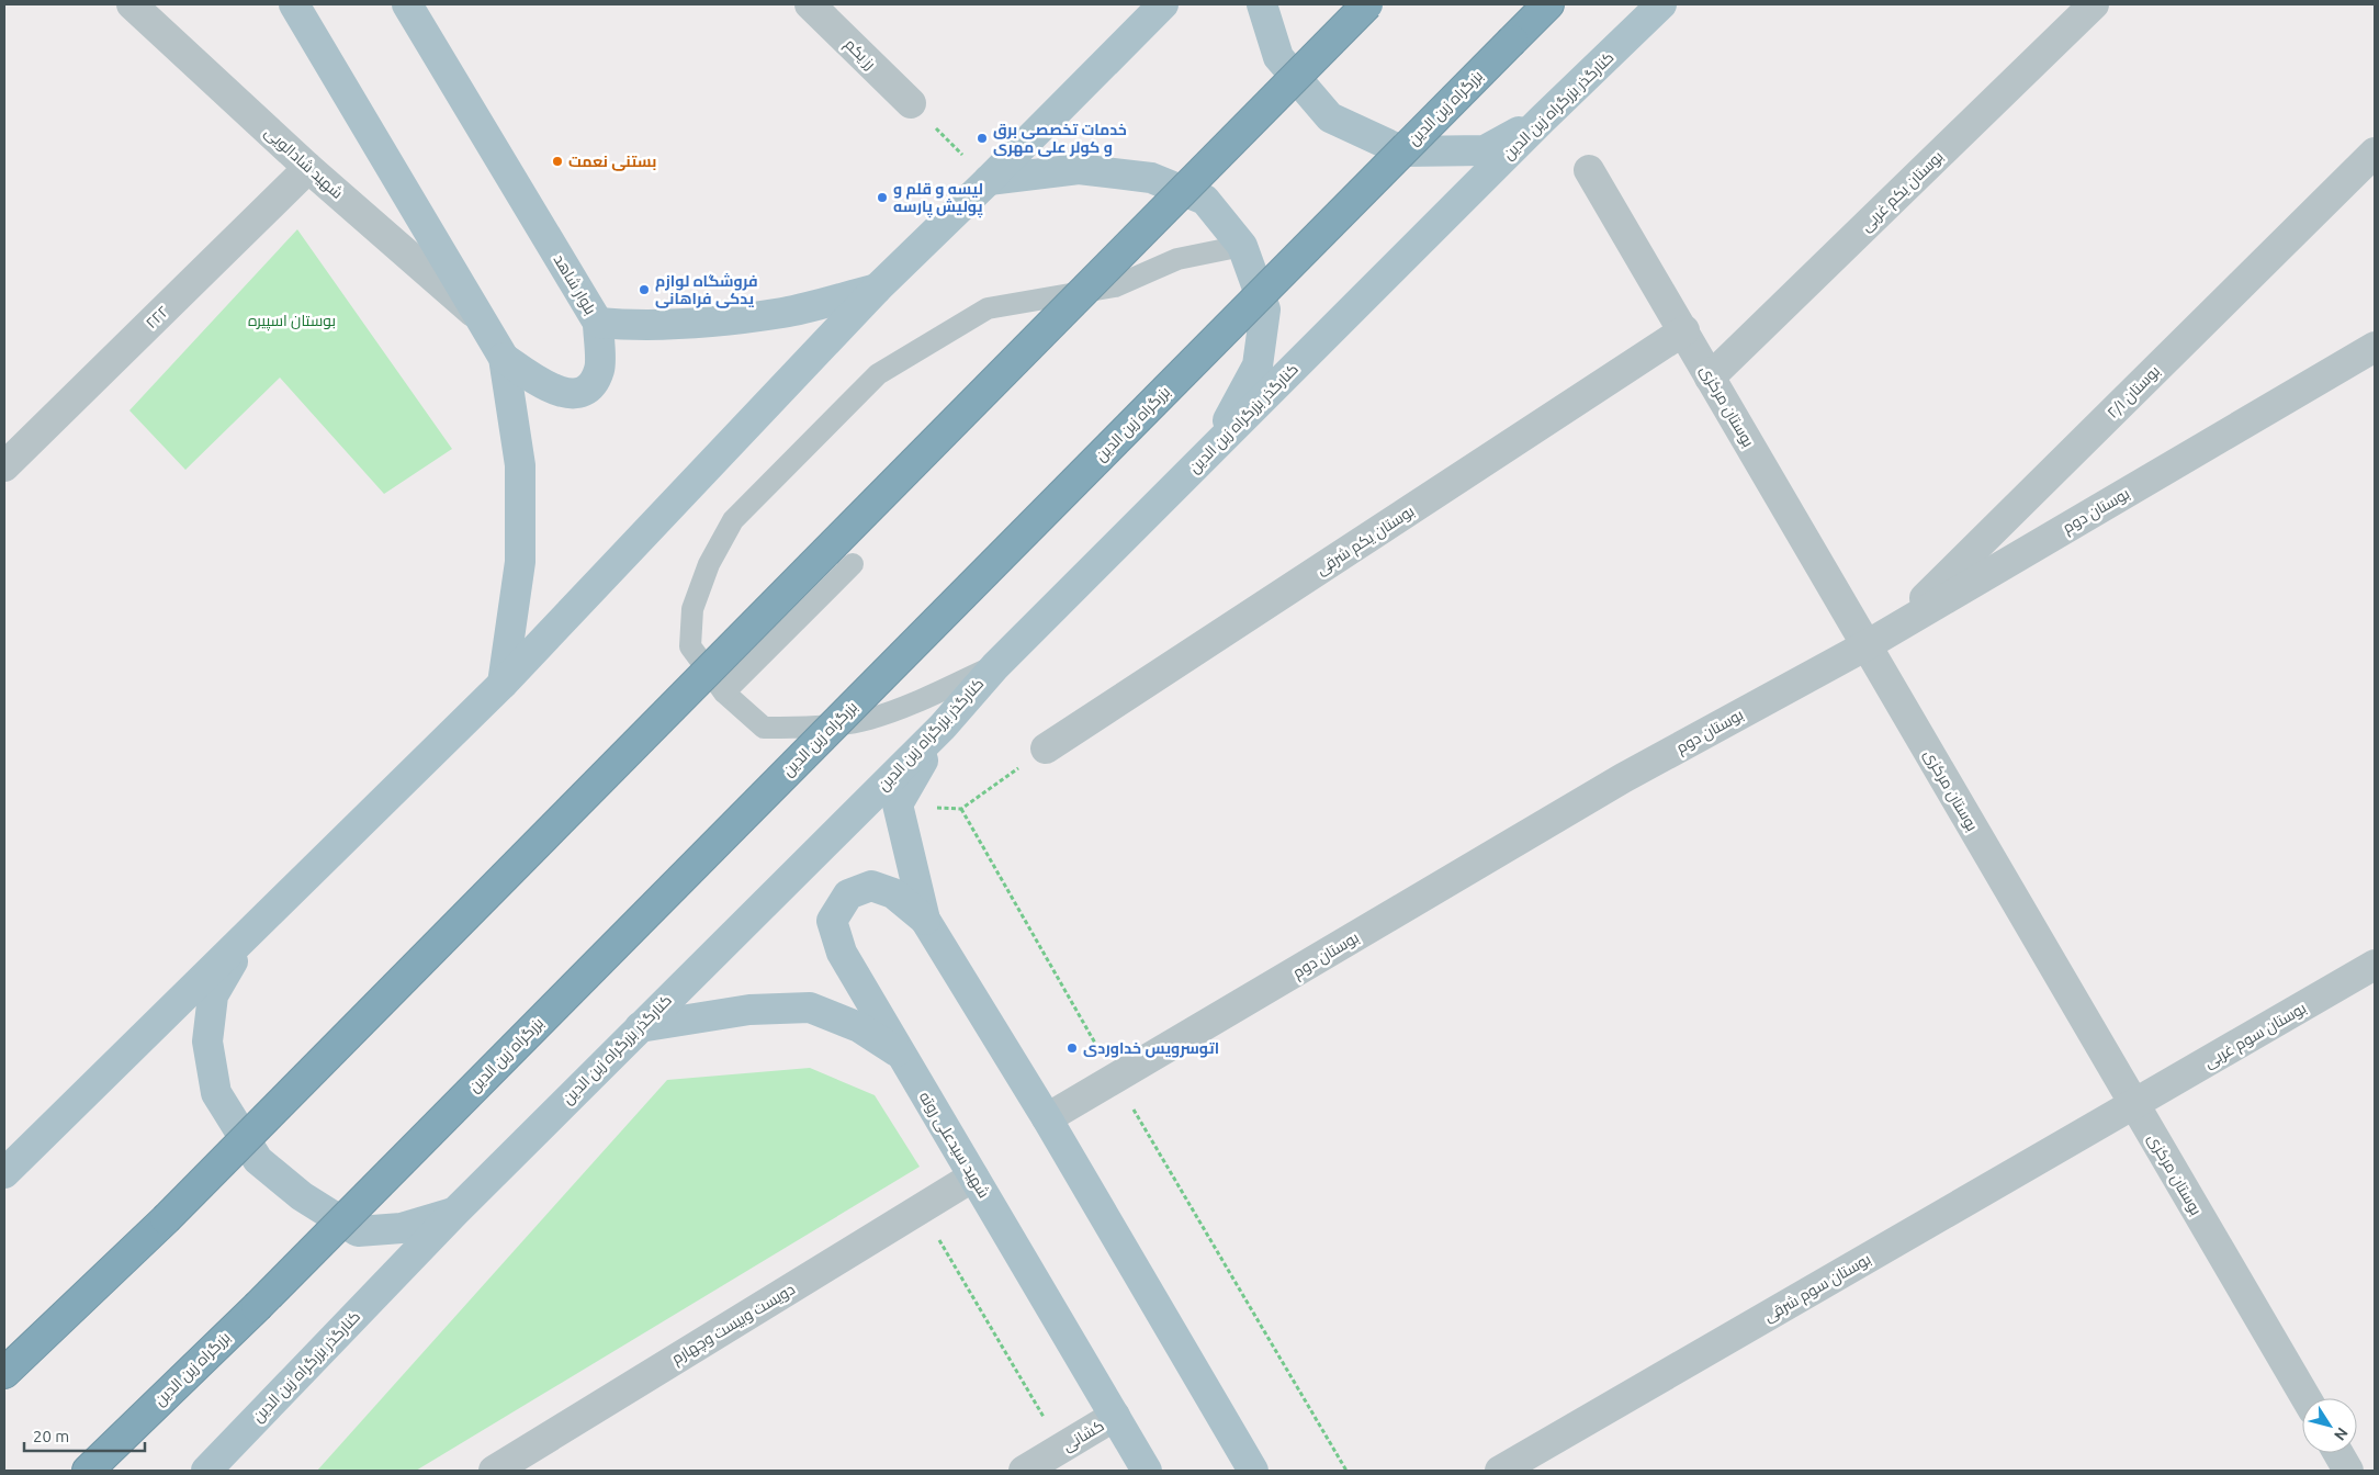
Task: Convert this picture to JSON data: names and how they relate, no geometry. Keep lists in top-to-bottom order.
{
  "streets": {
    "highway": ["بزرگراه زین الدین"],
    "main road": ["کنارگذر بزرگراه زین الدین", "بلوار شاهد", "شهید سیدعلی روته"],
    "street": [
      "رز یکم",
      "شهید شادالویی",
      "بوستان یکم غربی",
      "۲۲۲",
      "بوستان ۲/۱",
      "بوستان مرکزی",
      "بوستان دوم",
      "بوستان یکم شرقی",
      "بوستان سوم غربی",
      "بوستان سوم شرقی",
      "دویست وبیست وچهارم",
      "کشانی"
    ]
  },
  "crossings": [
    ["شهید شادالویی", "۲۲۲"],
    ["بوستان یکم غربی", "بوستان مرکزی"],
    ["بوستان ۲/۱", "بوستان دوم"],
    ["بوستان مرکزی", "بوستان دوم"],
    ["بوستان مرکزی", "بوستان یکم شرقی"],
    ["بوستان مرکزی", "بوستان سوم غربی"],
    ["بوستان مرکزی", "بوستان سوم شرقی"],
    ["بوستان دوم", "شهید سیدعلی روته"],
    ["بوستان سوم غربی", "بوستان سوم شرقی"],
    ["شهید سیدعلی روته", "دویست وبیست وچهارم"],
    ["شهید سیدعلی روته", "کشانی"]
  ],
  "parks": ["بوستان اسپیره"],
  "places": [
    "خدمات تخصصی برق و کولر علی مهری",
    "بستنی نعمت",
    "لیسه و قلم و پولیش پارسه",
    "فروشگاه لوازم یدکی فراهانی",
    "اتوسرویس خداوردی"
  ],
  "scale_bar": "20 m",
  "north": "bottom right"
}
